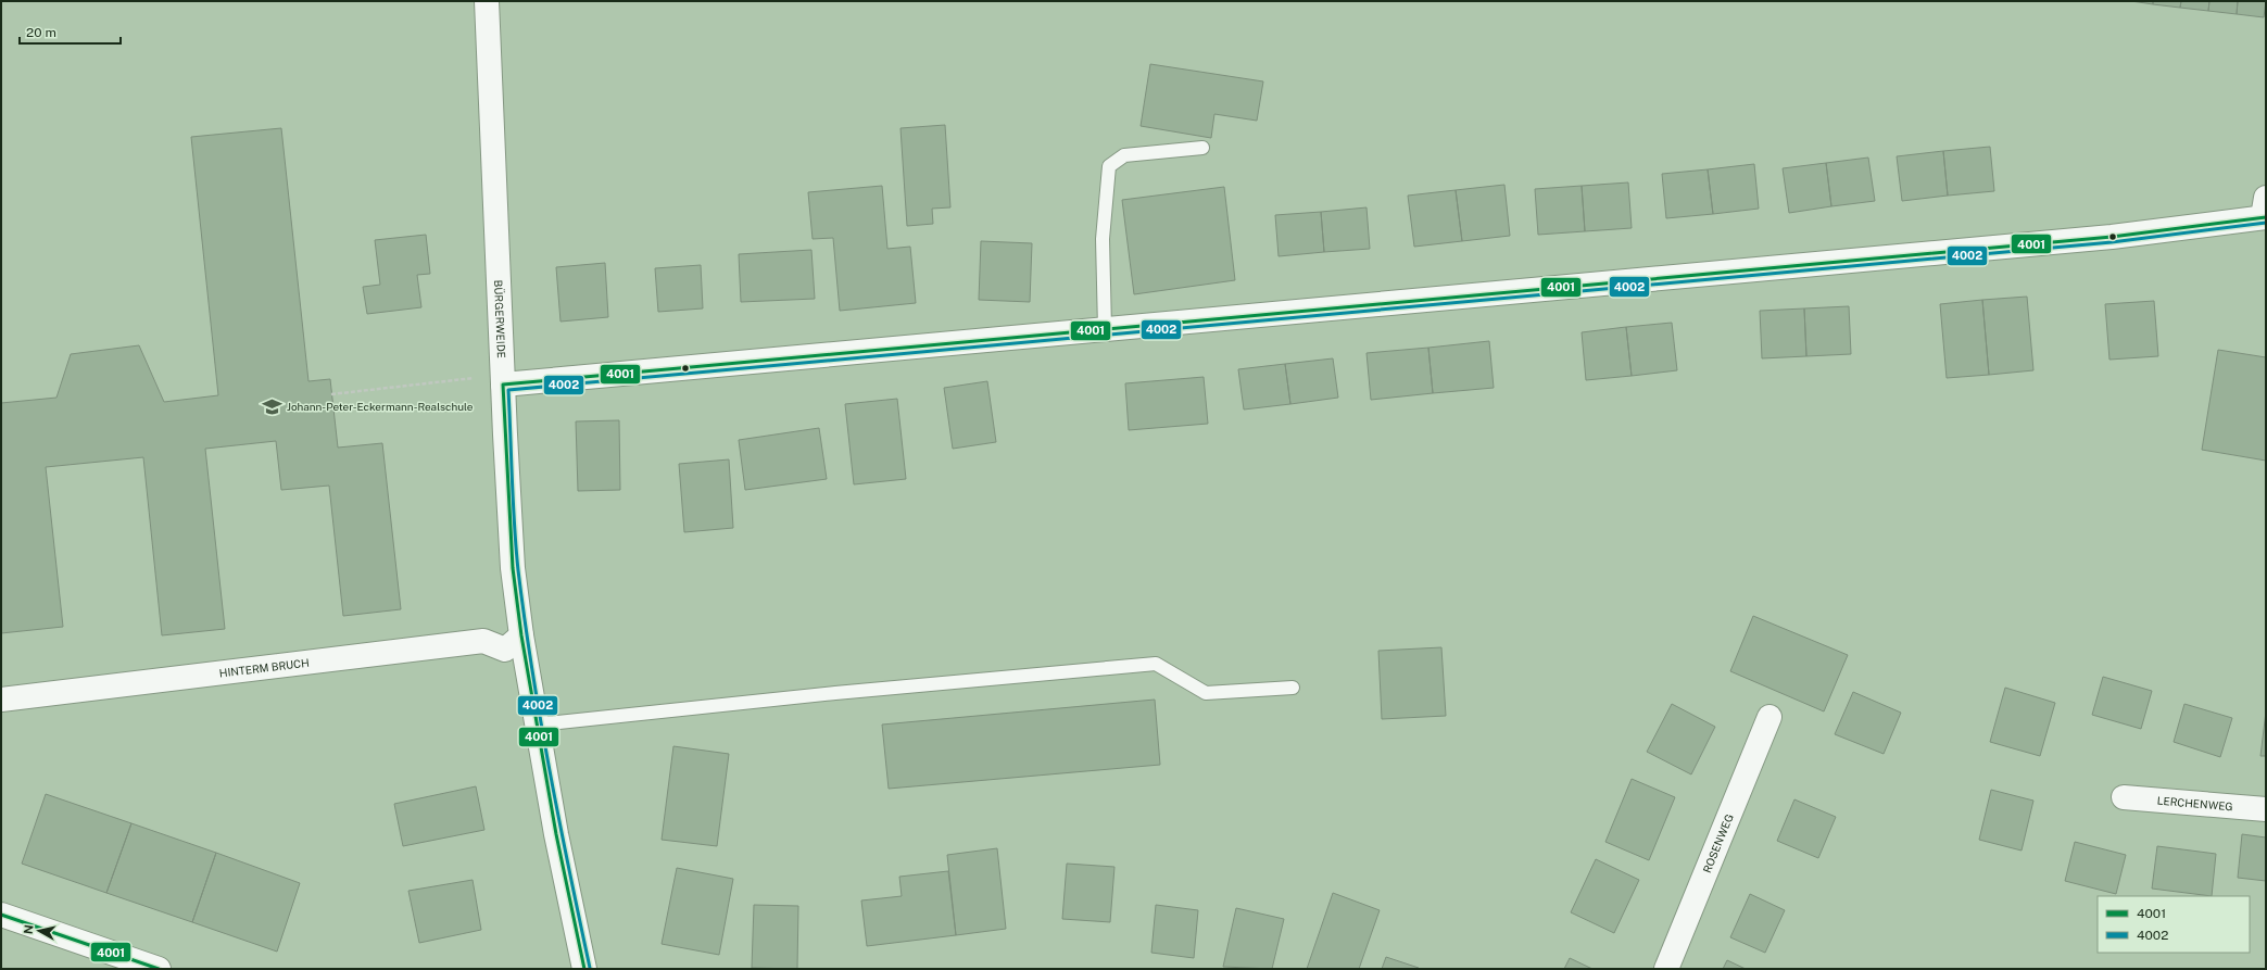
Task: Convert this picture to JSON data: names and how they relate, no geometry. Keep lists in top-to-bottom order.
{
  "streets": {
    "street": [
      "BÜRGERWEIDE",
      "HINTERM BRUCH",
      "LERCHENWEG",
      "ROSENWEG"
    ]
  },
  "crossings": [
    ["BÜRGERWEIDE", "HINTERM BRUCH"]
  ],
  "places": {
    "school or university": ["Johann-Peter-Eckermann-Realschule"]
  },
  "lines": ["transit line 4001", "transit line 4002"],
  "legend": ["4001", "4002"],
  "scale_bar": "20 m",
  "north": "left"
}
